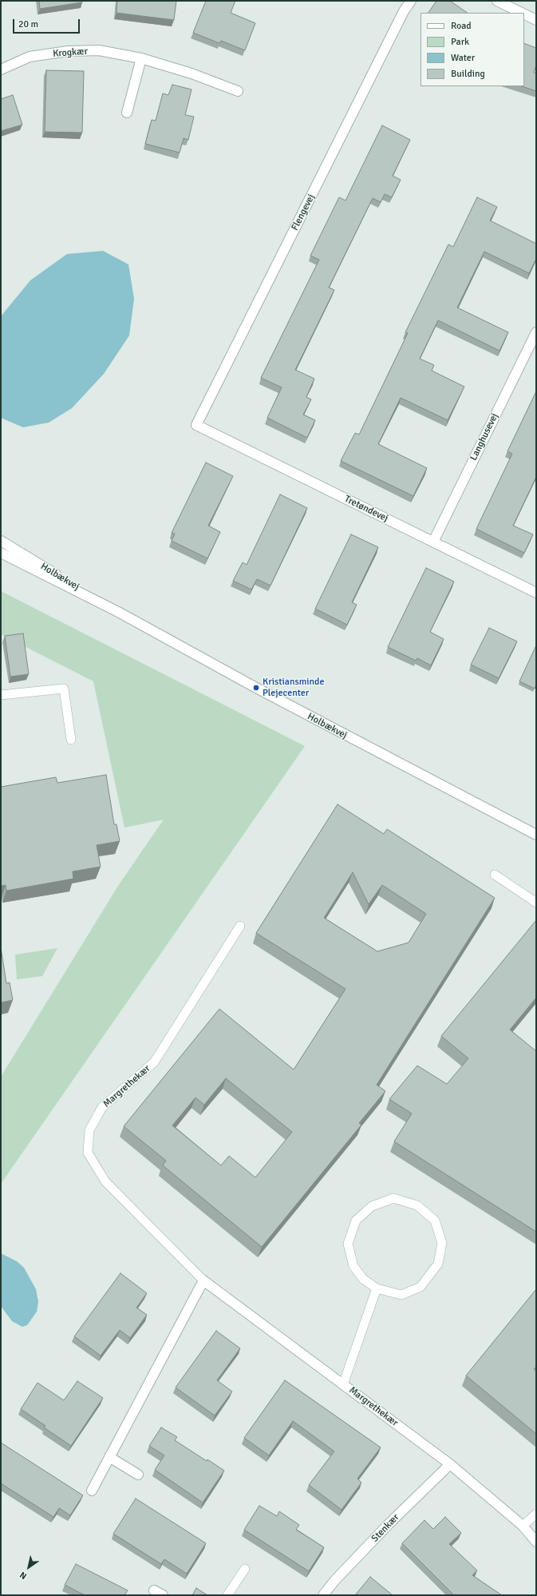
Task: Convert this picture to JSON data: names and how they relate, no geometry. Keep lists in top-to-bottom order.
{
  "streets": {
    "street": [
      "Krogkær",
      "Flengevej",
      "Langhusevej",
      "Tretøndevej",
      "Holbækvej",
      "Margrethekær",
      "Stenkær"
    ]
  },
  "crossings": [
    ["Flengevej", "Tretøndevej"],
    ["Langhusevej", "Tretøndevej"],
    ["Margrethekær", "Stenkær"]
  ],
  "places": ["Kristiansminde Plejecenter"],
  "legend": [
    "Road",
    "Park",
    "Water",
    "Building"
  ],
  "scale_bar": "20 m",
  "north": "bottom left"
}
